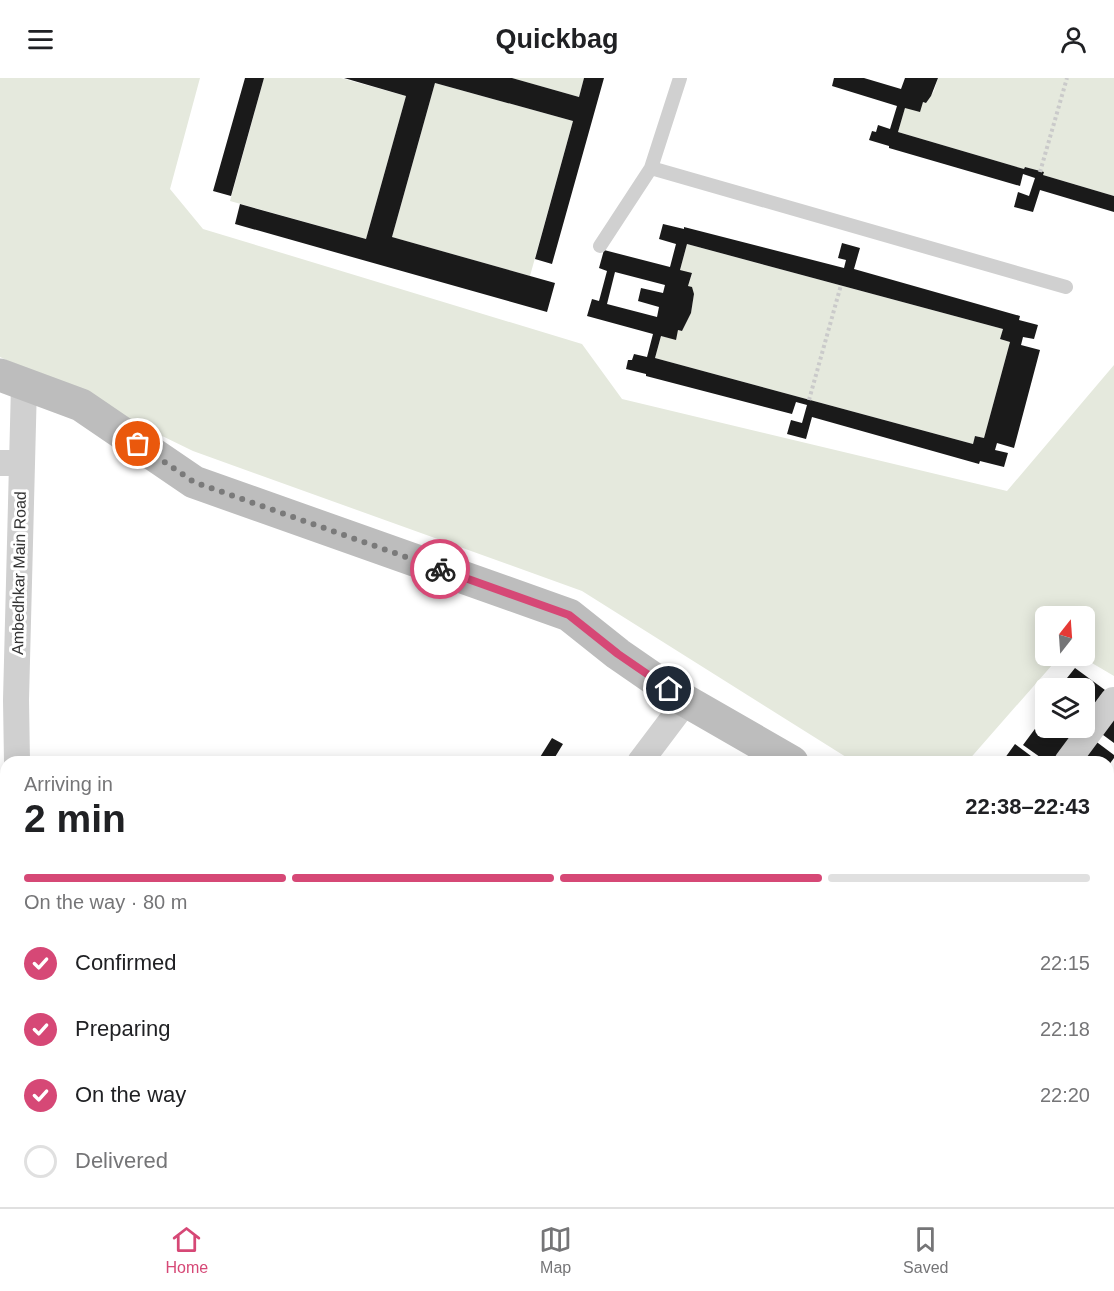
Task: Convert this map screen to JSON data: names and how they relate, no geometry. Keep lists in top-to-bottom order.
{
  "streets": {
    "street": ["Ambedhkar Main Road"]
  },
  "north": "top",
  "page": {
    "header": "Quickbag",
    "heading": ["2 min", "Arriving in", "22:38–22:43"],
    "bar": "On the way · 80 m",
    "list": [
      ["Confirmed", "22:15"],
      ["Preparing", "22:18"],
      ["On the way", "22:20"],
      "Delivered"
    ],
    "tabs": ["Home", "Map", "Saved"]
  }
}
